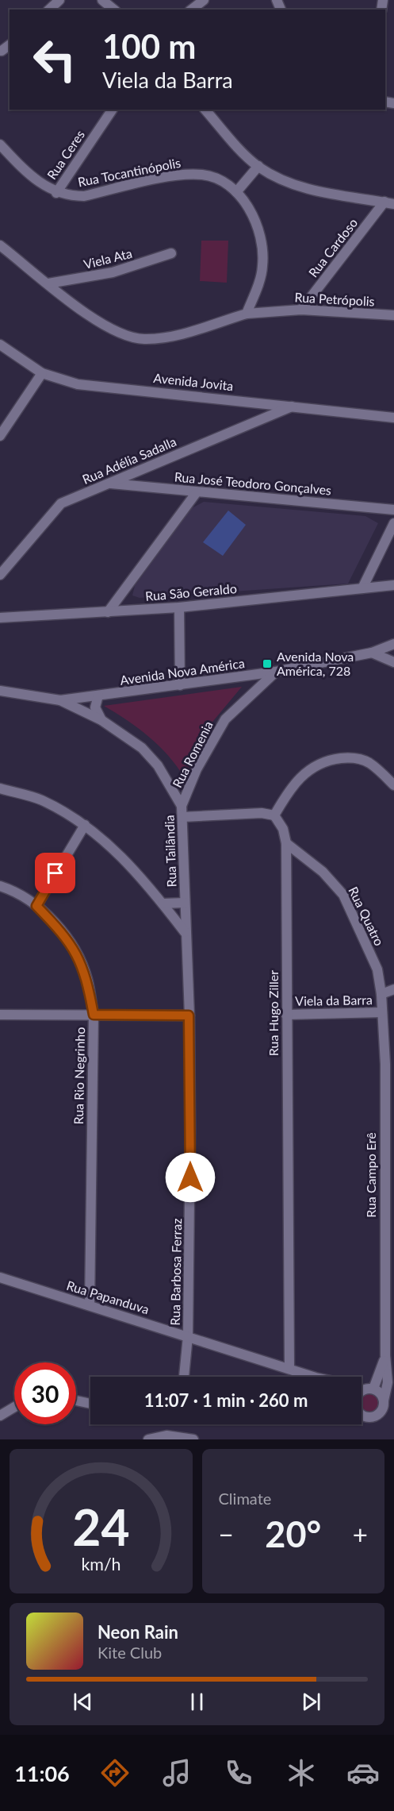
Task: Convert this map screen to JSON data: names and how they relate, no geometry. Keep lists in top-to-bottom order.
{
  "streets": {
    "street": [
      "Rua Ceres",
      "Rua Tocantinópolis",
      "Rua Cardoso",
      "Viela Ata",
      "Rua Petrópolis",
      "Avenida Jovita",
      "Rua Adélia Sadalla",
      "Rua José Teodoro Gonçalves",
      "Rua São Geraldo",
      "Avenida Nova América",
      "Rua Romenia",
      "Rua Tailândia",
      "Rua Quatro",
      "Viela da Barra",
      "Rua Hugo Ziller",
      "Rua Rio Negrinho",
      "Rua Campo Erê",
      "Rua Barbosa Ferraz",
      "Rua Papanduva"
    ]
  },
  "crossings": [
    ["Rua Ceres", "Rua Tocantinópolis"],
    ["Rua Tocantinópolis", "Rua Petrópolis"],
    ["Rua Cardoso", "Rua Petrópolis"],
    ["Avenida Jovita", "Rua Adélia Sadalla"],
    ["Rua Adélia Sadalla", "Rua José Teodoro Gonçalves"],
    ["Avenida Nova América", "Rua Romenia"],
    ["Avenida Nova América", "Rua Tailândia"],
    ["Rua Romenia", "Rua Tailândia"],
    ["Rua Tailândia", "Rua Barbosa Ferraz"],
    ["Rua Quatro", "Rua Hugo Ziller"],
    ["Rua Quatro", "Rua Campo Erê"],
    ["Viela da Barra", "Rua Hugo Ziller"],
    ["Viela da Barra", "Rua Campo Erê"],
    ["Rua Hugo Ziller", "Rua Papanduva"],
    ["Rua Rio Negrinho", "Rua Papanduva"],
    ["Rua Barbosa Ferraz", "Rua Papanduva"]
  ],
  "places": {
    "transit": ["Avenida Nova América, 728"]
  },
  "page": {
    "turn": ["100 m", "Viela da Barra"],
    "limit": "30",
    "trip": "11:07 · 1 min · 260 m",
    "tile": "Climate",
    "heat": ["−", "20°", "+"],
    "song": ["Neon Rain", "Kite Club"],
    "tabs": "11:06",
    "gauge": ["24", "km/h"]
  }
}
